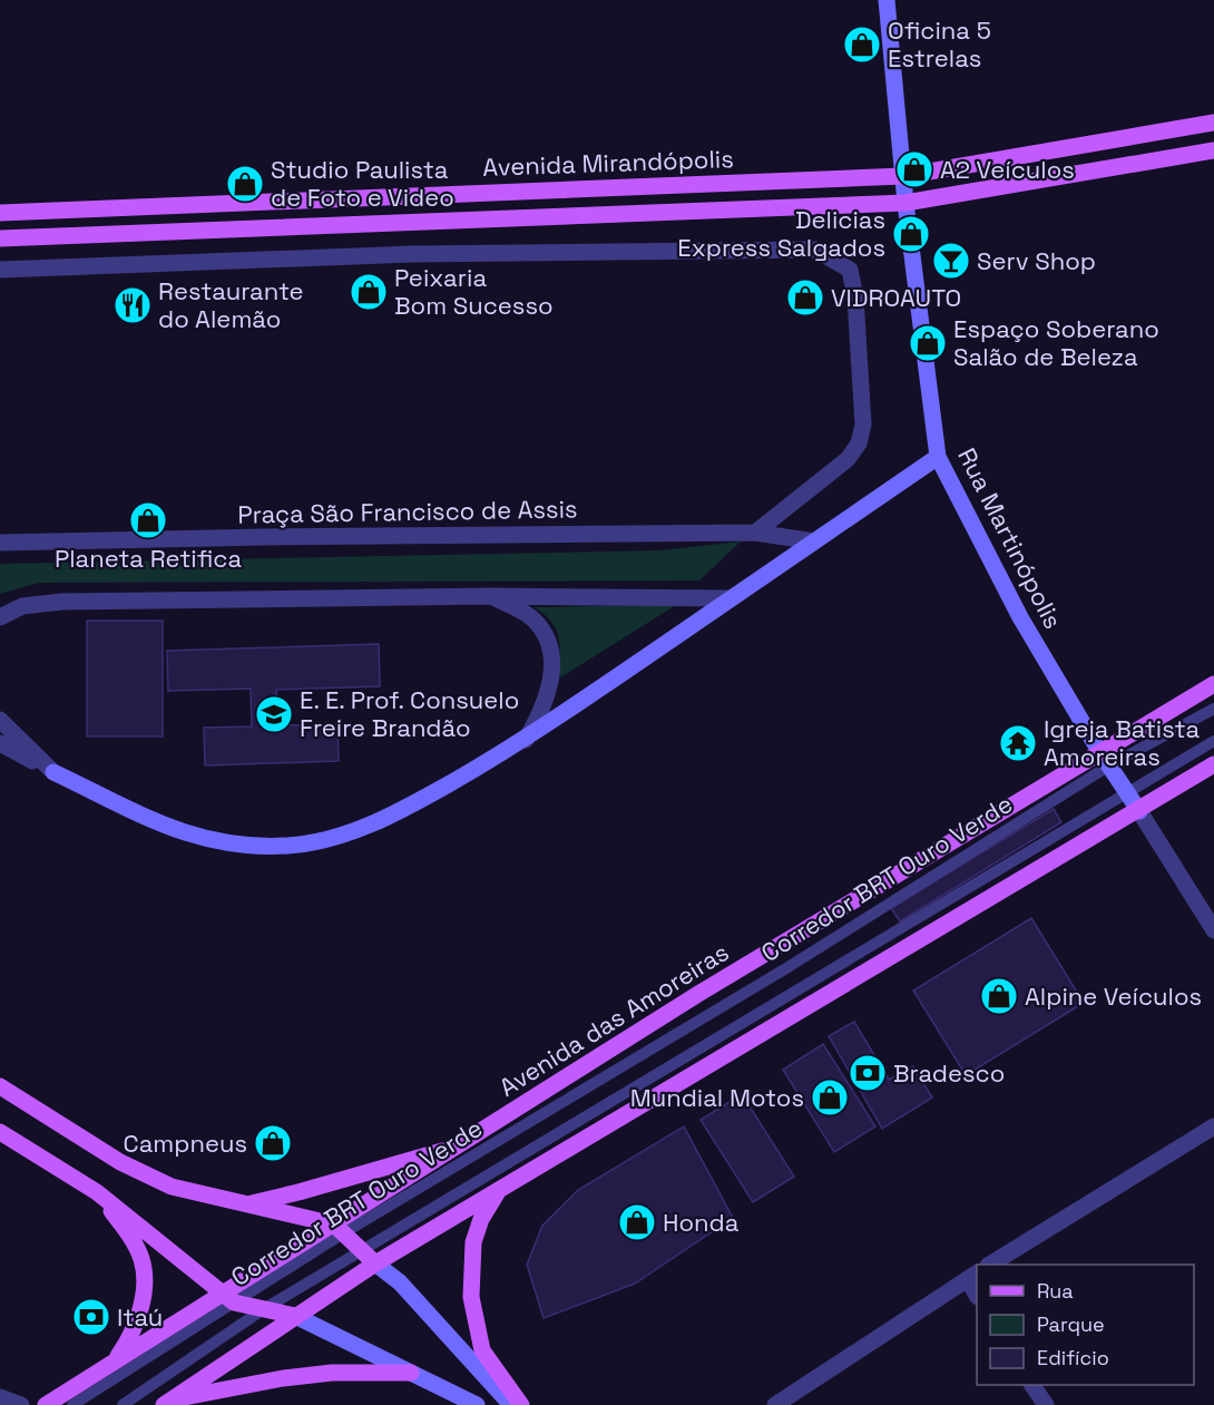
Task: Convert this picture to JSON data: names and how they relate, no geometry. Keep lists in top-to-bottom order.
{
  "streets": {
    "main road": ["Avenida Mirandópolis", "Avenida das Amoreiras"],
    "street": ["Praça São Francisco de Assis", "Rua Martinópolis"],
    "lane": ["Corredor BRT Ouro Verde"]
  },
  "crossings": [
    ["Avenida Mirandópolis", "Rua Martinópolis"],
    ["Rua Martinópolis", "Corredor BRT Ouro Verde"],
    ["Rua Martinópolis", "Avenida das Amoreiras"],
    ["Corredor BRT Ouro Verde", "Avenida das Amoreiras"]
  ],
  "places": {
    "shop": [
      "Oficina 5 Estrelas",
      "A2 Veículos",
      "Studio Paulista de Foto e Video",
      "Delicias Express Salgados",
      "Peixaria Bom Sucesso",
      "VIDROAUTO",
      "Espaço Soberano Salão de Beleza",
      "Planeta Retifica",
      "Alpine Veículos",
      "Mundial Motos",
      "Campneus",
      "Honda"
    ],
    "bar": ["Serv Shop"],
    "restaurant": ["Restaurante do Alemão"],
    "school or university": ["E. E. Prof. Consuelo Freire Brandão"],
    "temple": ["Igreja Batista Amoreiras"],
    "bank": ["Bradesco", "Itaú"]
  },
  "legend": ["Rua", "Parque", "Edifício"]
}
